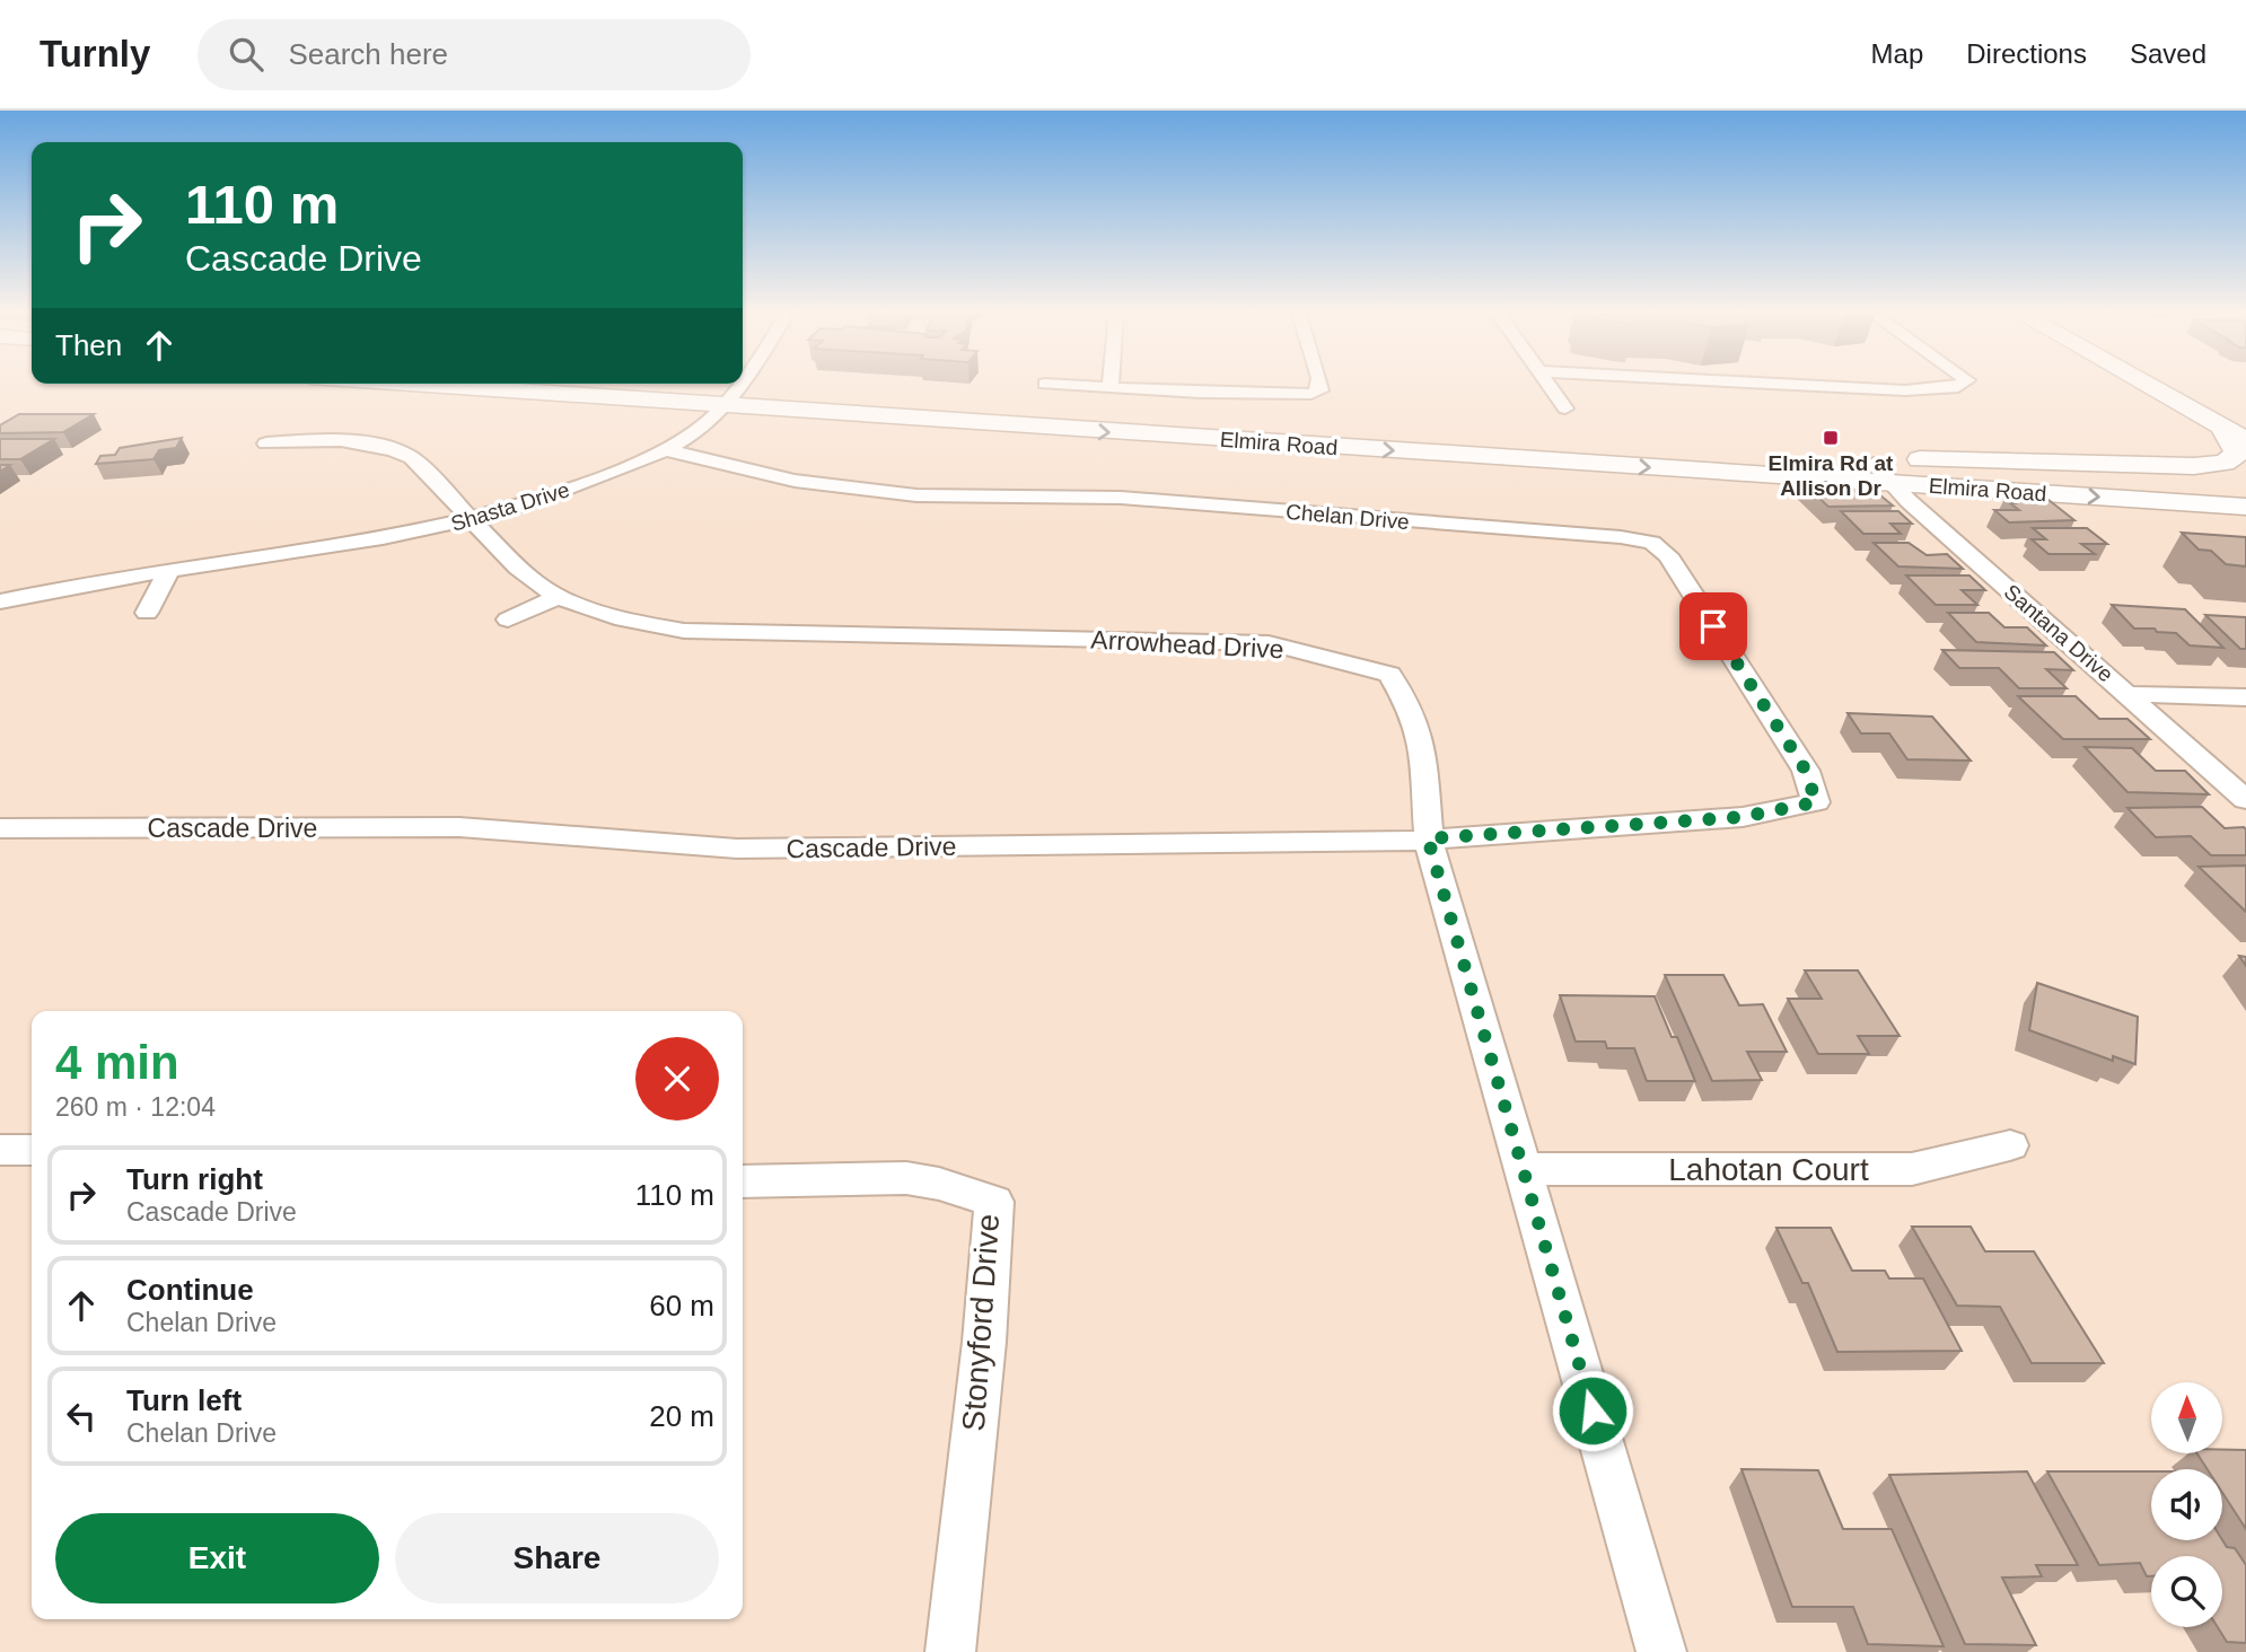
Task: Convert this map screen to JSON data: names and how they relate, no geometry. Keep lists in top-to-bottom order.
{
  "streets": {
    "main road": ["Elmira Road"],
    "street": [
      "Shasta Drive",
      "Chelan Drive",
      "Santana Drive",
      "Arrowhead Drive",
      "Cascade Drive",
      "Lahotan Court",
      "Stonyford Drive"
    ]
  },
  "crossings": [
    ["Elmira Road", "Shasta Drive"],
    ["Elmira Road", "Santana Drive"],
    ["Shasta Drive", "Chelan Drive"],
    ["Shasta Drive", "Arrowhead Drive"],
    ["Chelan Drive", "Cascade Drive"],
    ["Arrowhead Drive", "Cascade Drive"],
    ["Arrowhead Drive", "Lahotan Court"]
  ],
  "places": {
    "transit": ["Elmira Rd at Allison Dr"]
  },
  "north": "top",
  "page": {
    "header": "Turnly",
    "search": "Search here",
    "nav": ["Map", "Directions", "Saved"],
    "turn": ["110 m", "Cascade Drive"],
    "then": "Then",
    "heading": ["4 min", "260 m · 12:04"],
    "list": [
      {
        "name": "Turn right",
        "note": "Cascade Drive",
        "value": "110 m"
      },
      {
        "name": "Continue",
        "note": "Chelan Drive",
        "value": "60 m"
      },
      {
        "name": "Turn left",
        "note": "Chelan Drive",
        "value": "20 m"
      }
    ],
    "buttons": ["Exit", "Share"]
  }
}
